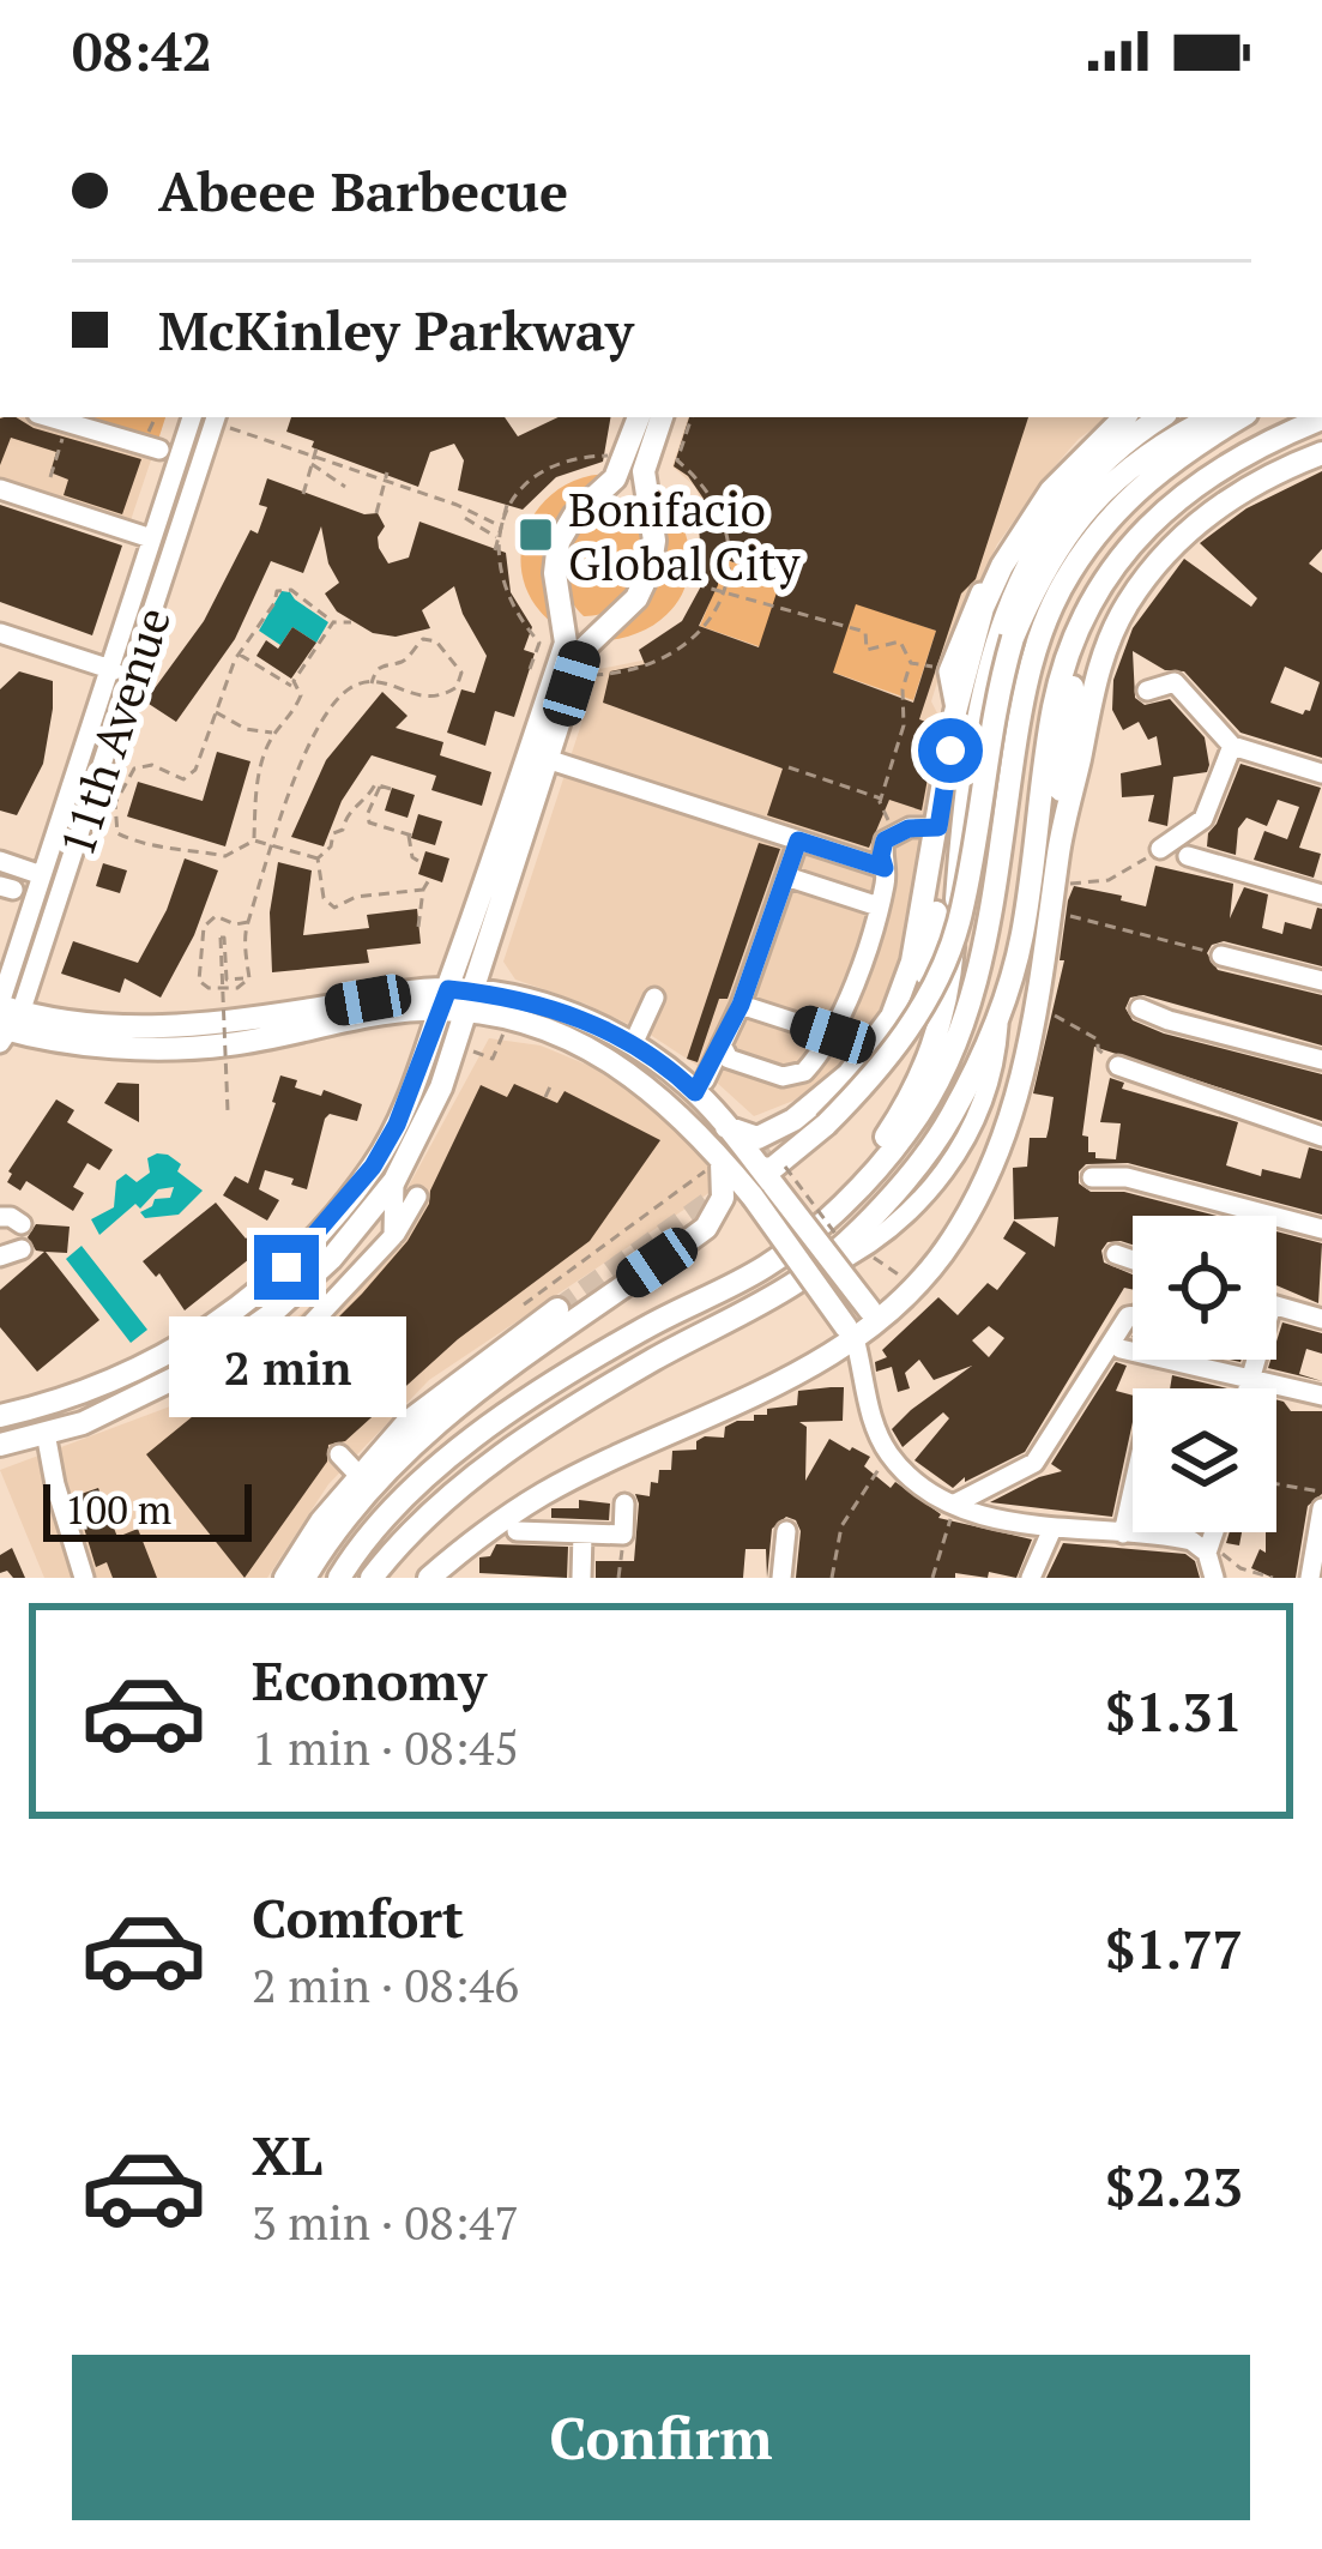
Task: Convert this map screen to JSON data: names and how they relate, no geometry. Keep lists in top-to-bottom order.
{
  "streets": {
    "street": ["11th Avenue"]
  },
  "places": {
    "transit": ["Bonifacio Global City"]
  },
  "scale_bar": "100 m",
  "page": {
    "status": "08:42",
    "banner": ["Abeee Barbecue", "McKinley Parkway"],
    "bubble": "2 min",
    "scale": "100 m",
    "list": [
      {
        "name": "Economy",
        "note": "1 min · 08:45",
        "value": "$1.31"
      },
      {
        "name": "Comfort",
        "note": "2 min · 08:46",
        "value": "$1.77"
      },
      {
        "name": "XL",
        "note": "3 min · 08:47",
        "value": "$2.23"
      }
    ],
    "buttons": "Confirm"
  }
}
